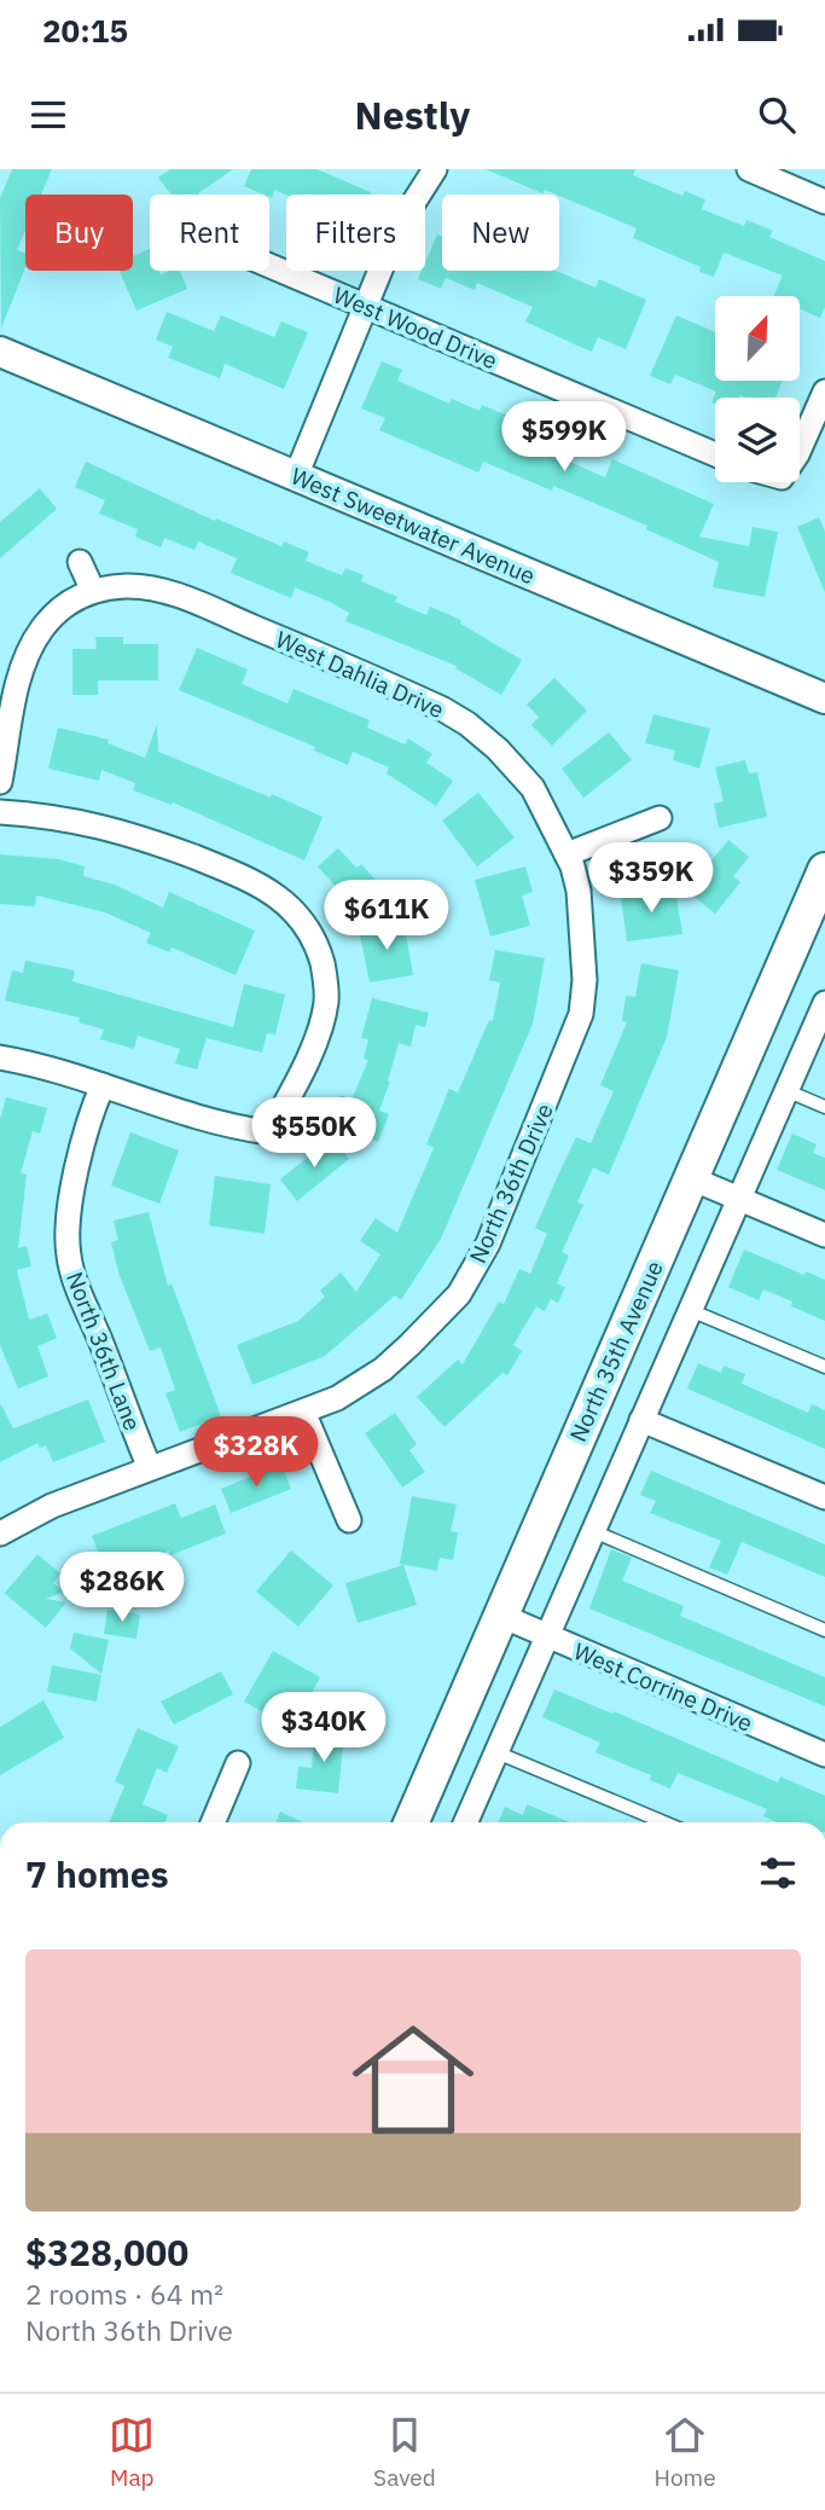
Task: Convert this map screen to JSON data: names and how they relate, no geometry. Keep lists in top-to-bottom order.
{
  "streets": {
    "main road": ["North 35th Avenue"],
    "street": [
      "West Wood Drive",
      "West Sweetwater Avenue",
      "West Dahlia Drive",
      "North 36th Drive",
      "North 36th Lane",
      "West Corrine Drive"
    ]
  },
  "crossings": [
    ["West Dahlia Drive", "North 36th Drive"],
    ["North 36th Drive", "North 36th Lane"],
    ["North 35th Avenue", "West Corrine Drive"]
  ],
  "north": "top right",
  "page": {
    "status": "20:15",
    "header": "Nestly",
    "chip": [
      "Buy",
      "Rent",
      "Filters",
      "New"
    ],
    "price": [
      "$599K",
      "$359K",
      "$611K",
      "$550K",
      "$328K",
      "$286K",
      "$340K"
    ],
    "heading": "7 homes",
    "list": [
      {
        "name": "$328,000",
        "note": "2 rooms · 64 m² · North 36th Drive"
      }
    ],
    "tabs": ["Map", "Saved", "Home"]
  }
}
